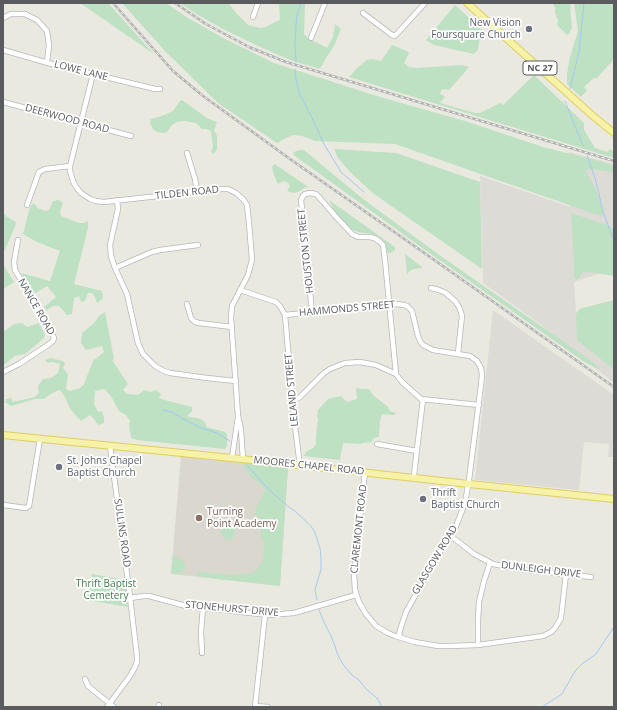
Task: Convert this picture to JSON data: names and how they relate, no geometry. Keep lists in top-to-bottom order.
{
  "streets": {
    "main road": ["NC 27", "MOORES CHAPEL ROAD"],
    "street": [
      "LOWE LANE",
      "DEERWOOD ROAD",
      "TILDEN ROAD",
      "HOUSTON STREET",
      "NANCE ROAD",
      "HAMMONDS STREET",
      "LELAND STREET",
      "CLAREMONT ROAD",
      "SULLINS ROAD",
      "GLASGOW ROAD",
      "DUNLEIGH DRIVE",
      "STONEHURST DRIVE"
    ]
  },
  "crossings": [
    ["LOWE LANE", "TILDEN ROAD"],
    ["DEERWOOD ROAD", "TILDEN ROAD"],
    ["TILDEN ROAD", "HAMMONDS STREET"],
    ["TILDEN ROAD", "MOORES CHAPEL ROAD"],
    ["HOUSTON STREET", "HAMMONDS STREET"],
    ["HAMMONDS STREET", "LELAND STREET"],
    ["HAMMONDS STREET", "GLASGOW ROAD"],
    ["LELAND STREET", "MOORES CHAPEL ROAD"],
    ["MOORES CHAPEL ROAD", "CLAREMONT ROAD"],
    ["MOORES CHAPEL ROAD", "SULLINS ROAD"],
    ["MOORES CHAPEL ROAD", "GLASGOW ROAD"],
    ["CLAREMONT ROAD", "GLASGOW ROAD"],
    ["CLAREMONT ROAD", "DUNLEIGH DRIVE"],
    ["CLAREMONT ROAD", "STONEHURST DRIVE"],
    ["SULLINS ROAD", "STONEHURST DRIVE"],
    ["GLASGOW ROAD", "DUNLEIGH DRIVE"]
  ],
  "parks": ["Thrift Baptist Cemetery"],
  "places": [
    "New Vision Foursquare Church",
    "St. Johns Chapel Baptist Church",
    "Thrift Baptist Church",
    "Turning Point Academy"
  ]
}
